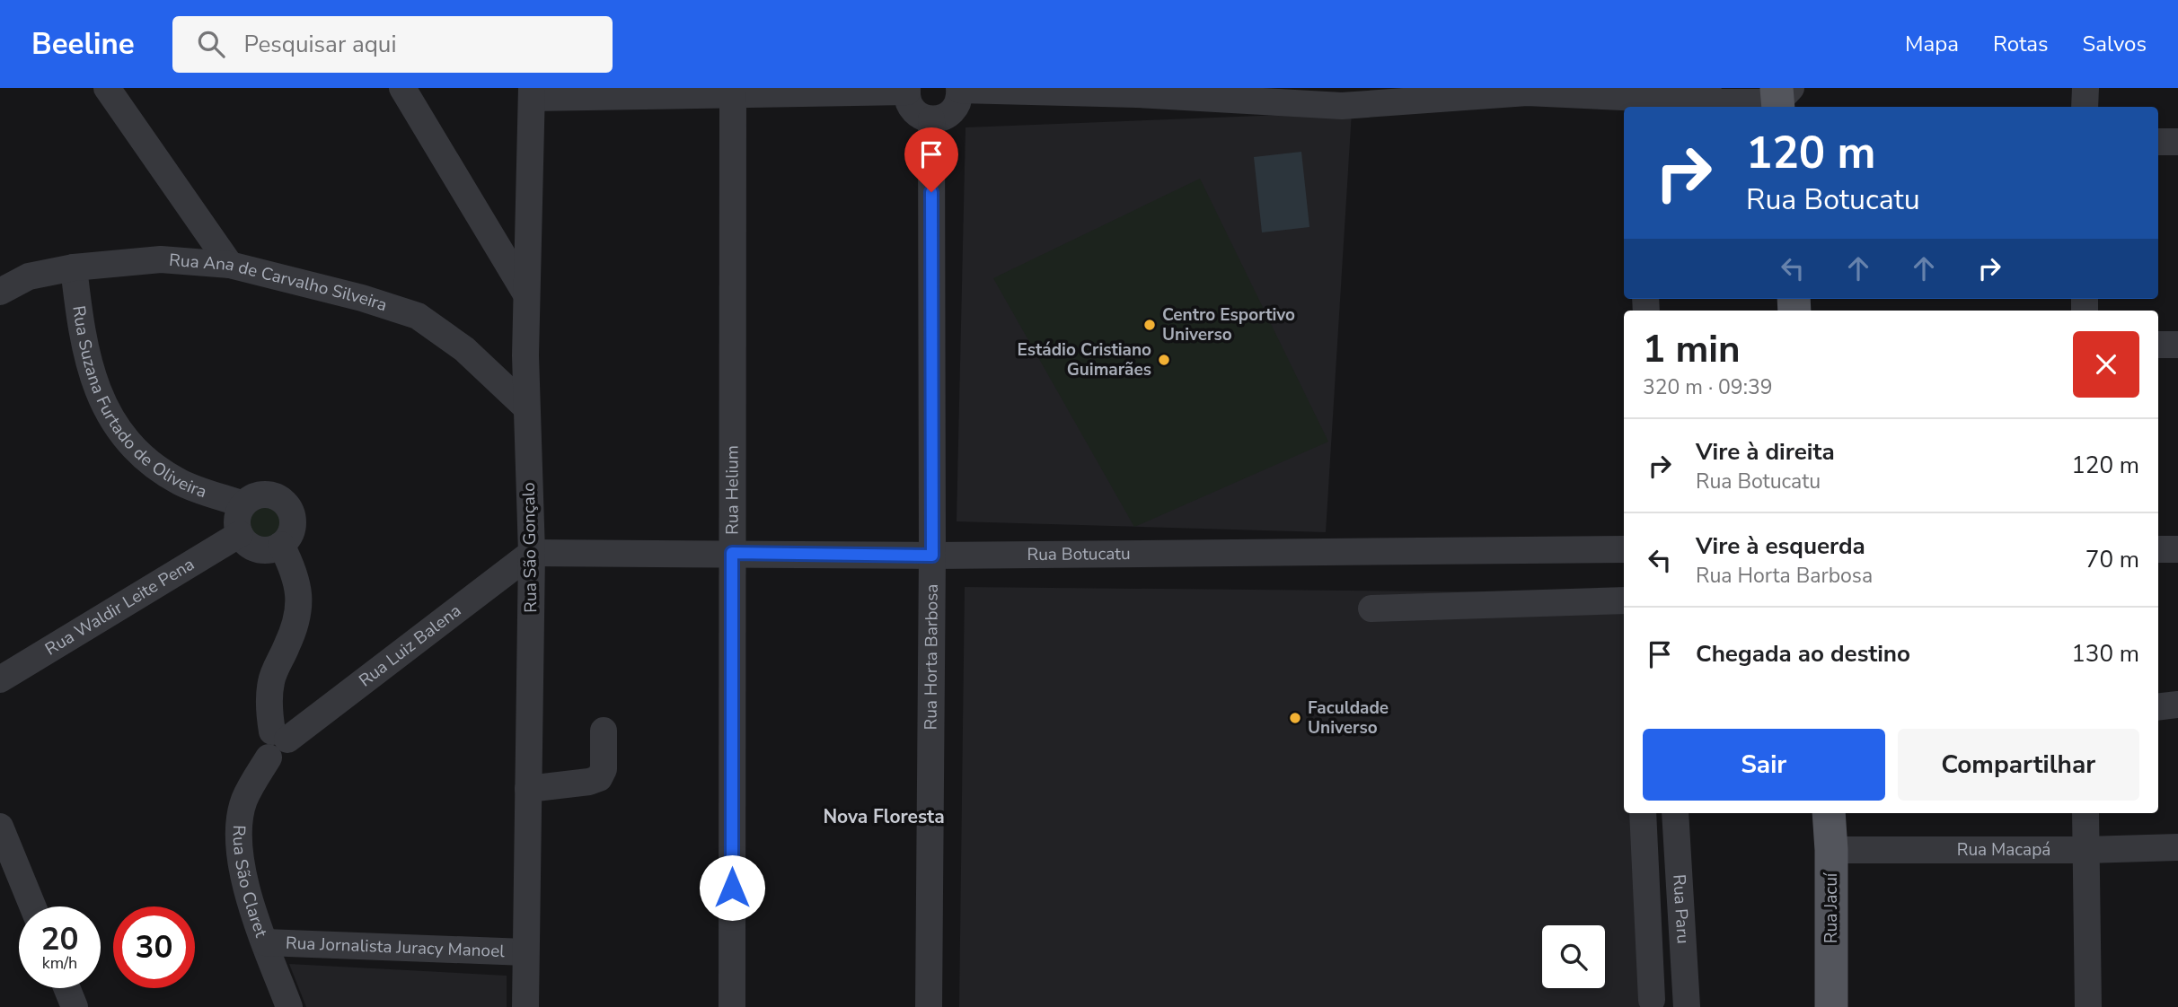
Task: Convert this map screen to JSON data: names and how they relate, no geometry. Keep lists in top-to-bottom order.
{
  "streets": {
    "main road": ["Rua Jacuí"],
    "street": [
      "Rua Ana de Carvalho Silveira",
      "Rua Suzana Furtado de Oliveira",
      "Rua Helium",
      "Rua São Gonçalo",
      "Rua Botucatu",
      "Rua Waldir Leite Pena",
      "Rua Luiz Balena",
      "Rua Horta Barbosa",
      "Rua Macapá",
      "Rua São Claret",
      "Rua Paru",
      "Rua Jornalista Juracy Manoel"
    ]
  },
  "crossings": [
    ["Rua Ana de Carvalho Silveira", "Rua Suzana Furtado de Oliveira"],
    ["Rua Ana de Carvalho Silveira", "Rua São Gonçalo"],
    ["Rua Suzana Furtado de Oliveira", "Rua Waldir Leite Pena"],
    ["Rua Helium", "Rua Botucatu"],
    ["Rua São Gonçalo", "Rua Botucatu"],
    ["Rua São Gonçalo", "Rua Luiz Balena"],
    ["Rua São Gonçalo", "Rua Jornalista Juracy Manoel"],
    ["Rua Botucatu", "Rua Luiz Balena"],
    ["Rua Botucatu", "Rua Horta Barbosa"],
    ["Rua Luiz Balena", "Rua São Claret"],
    ["Rua Macapá", "Rua Jacuí"],
    ["Rua São Claret", "Rua Jornalista Juracy Manoel"]
  ],
  "districts": ["Nova Floresta"],
  "places": ["Centro Esportivo Universo", "Estádio Cristiano Guimarães", "Faculdade Universo"],
  "page": {
    "header": "Beeline",
    "search": "Pesquisar aqui",
    "nav": ["Mapa", "Rotas", "Salvos"],
    "turn": ["120 m", "Rua Botucatu"],
    "heading": ["1 min", "320 m · 09:39"],
    "list": [
      {
        "name": "Vire à direita",
        "note": "Rua Botucatu",
        "value": "120 m"
      },
      {
        "name": "Vire à esquerda",
        "note": "Rua Horta Barbosa",
        "value": "70 m"
      },
      {
        "name": "Chegada ao destino",
        "value": "130 m"
      }
    ],
    "buttons": ["Sair", "Compartilhar"],
    "speed": "20 km/h",
    "limit": "30"
  }
}
